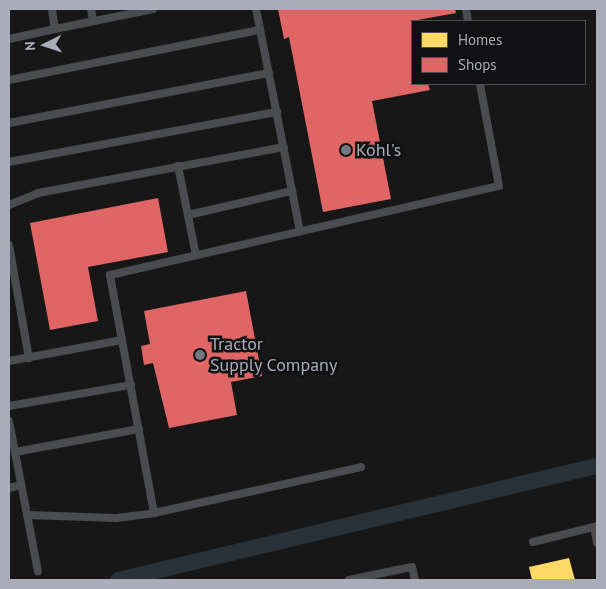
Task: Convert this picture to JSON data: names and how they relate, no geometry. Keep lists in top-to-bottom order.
{
  "places": ["Kohl's", "Tractor Supply Company"],
  "legend": ["Homes", "Shops"],
  "north": "left"
}
